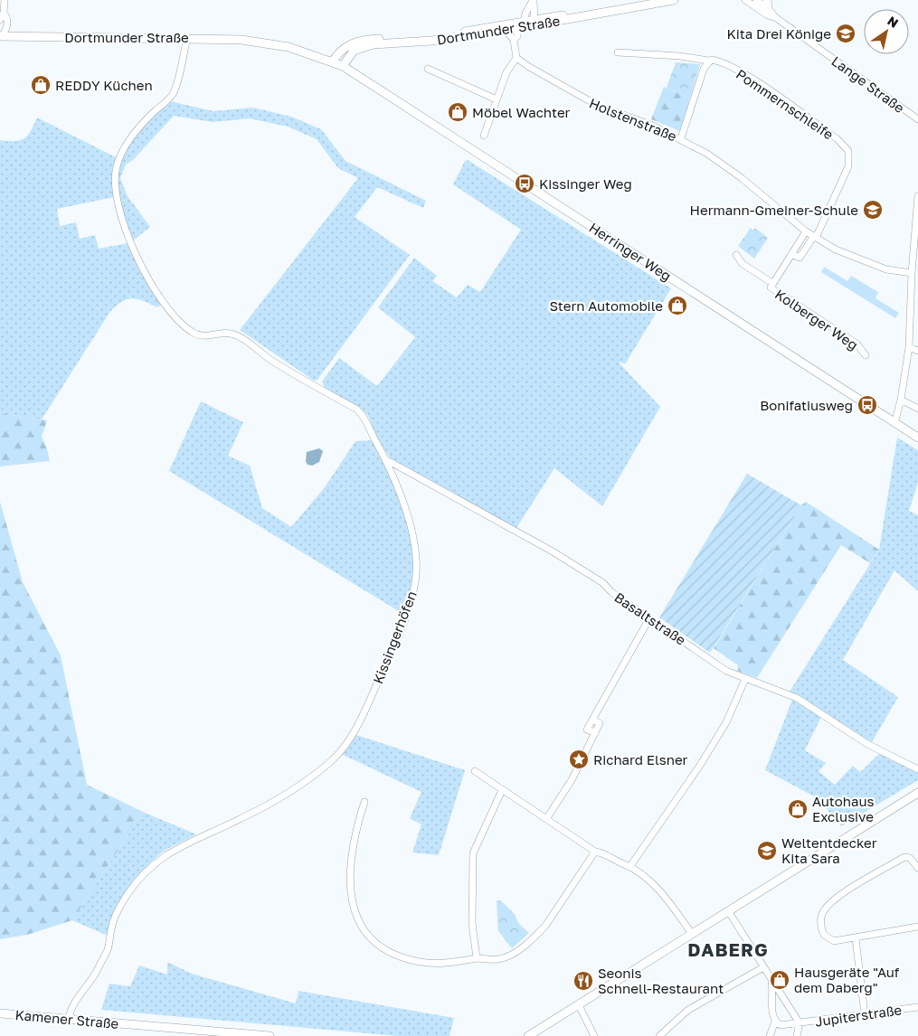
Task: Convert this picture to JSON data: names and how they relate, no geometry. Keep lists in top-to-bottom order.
{
  "streets": {
    "main road": ["Dortmunder Straße", "Herringer Weg", "Kamener Straße"],
    "street": [
      "Lange Straße",
      "Pommernschleife",
      "Holstenstraße",
      "Kolberger Weg",
      "Basaltstraße",
      "Kissingerhöfen",
      "Jupiterstraße"
    ]
  },
  "crossings": [
    ["Dortmunder Straße", "Herringer Weg"],
    ["Dortmunder Straße", "Kissingerhöfen"],
    ["Pommernschleife", "Holstenstraße"],
    ["Holstenstraße", "Kolberger Weg"],
    ["Basaltstraße", "Kissingerhöfen"],
    ["Kissingerhöfen", "Kamener Straße"]
  ],
  "districts": ["DABERG"],
  "places": {
    "school or university": ["Kita Drei Könige", "Hermann-Gmeiner-Schule", "Weltentdecker Kita Sara"],
    "shop": [
      "REDDY Küchen",
      "Möbel Wachter",
      "Stern Automobile",
      "Autohaus Exclusive",
      "Hausgeräte \"Auf dem Daberg\""
    ],
    "bus stop": ["Kissinger Weg", "Bonifatiusweg"],
    "place": ["Richard Elsner"],
    "restaurant": ["Seonis Schnell-Restaurant"]
  },
  "north": "top right"
}
